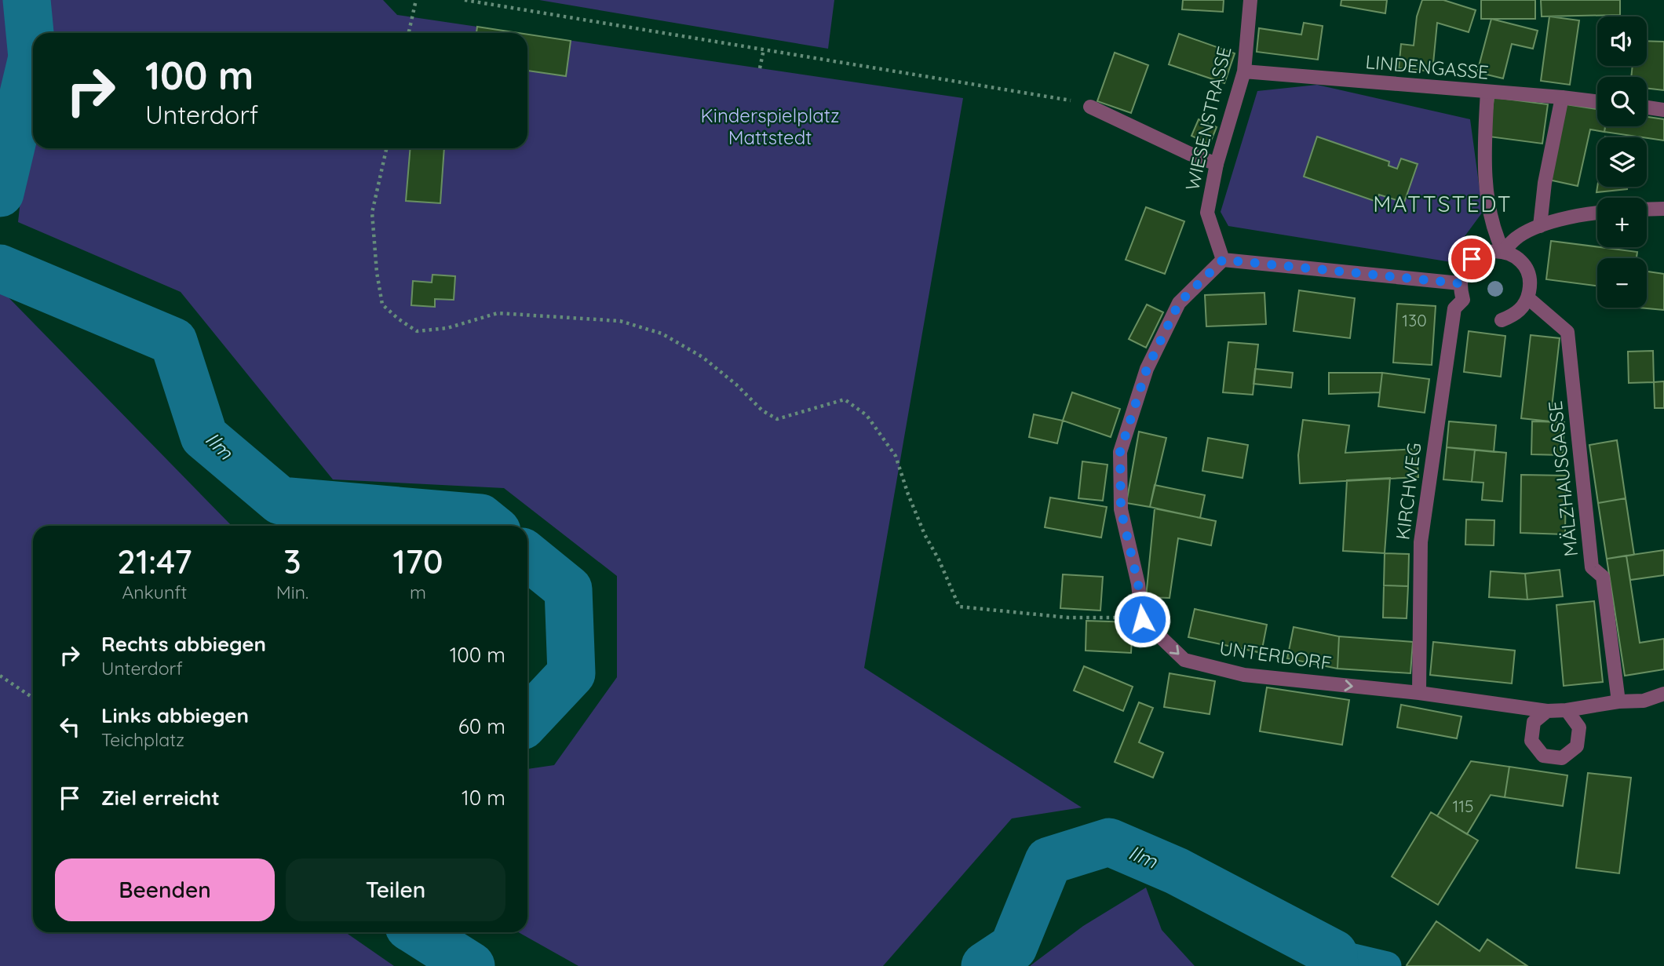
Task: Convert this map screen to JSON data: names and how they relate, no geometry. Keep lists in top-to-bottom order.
{
  "streets": {
    "street": [
      "LINDENGASSE",
      "WIESENSTRASSE",
      "MÄLZHAUSGASSE",
      "KIRCHWEG",
      "UNTERDORF"
    ]
  },
  "crossings": [
    ["LINDENGASSE", "WIESENSTRASSE"],
    ["KIRCHWEG", "UNTERDORF"]
  ],
  "one_way": ["UNTERDORF"],
  "districts": ["MATTSTEDT"],
  "water": ["Ilm"],
  "parks": ["Kinderspielplatz Mattstedt"],
  "house_numbers": ["130", "115"],
  "page": {
    "map_buttons": ["+", "−"],
    "turn": ["100 m", "Unterdorf"],
    "eta": [
      "21:47",
      "Ankunft",
      "3",
      "Min.",
      "170",
      "m"
    ],
    "list": [
      {
        "name": "Rechts abbiegen",
        "note": "Unterdorf",
        "value": "100 m"
      },
      {
        "name": "Links abbiegen",
        "note": "Teichplatz",
        "value": "60 m"
      },
      {
        "name": "Ziel erreicht",
        "value": "10 m"
      }
    ],
    "buttons": ["Beenden", "Teilen"]
  }
}
